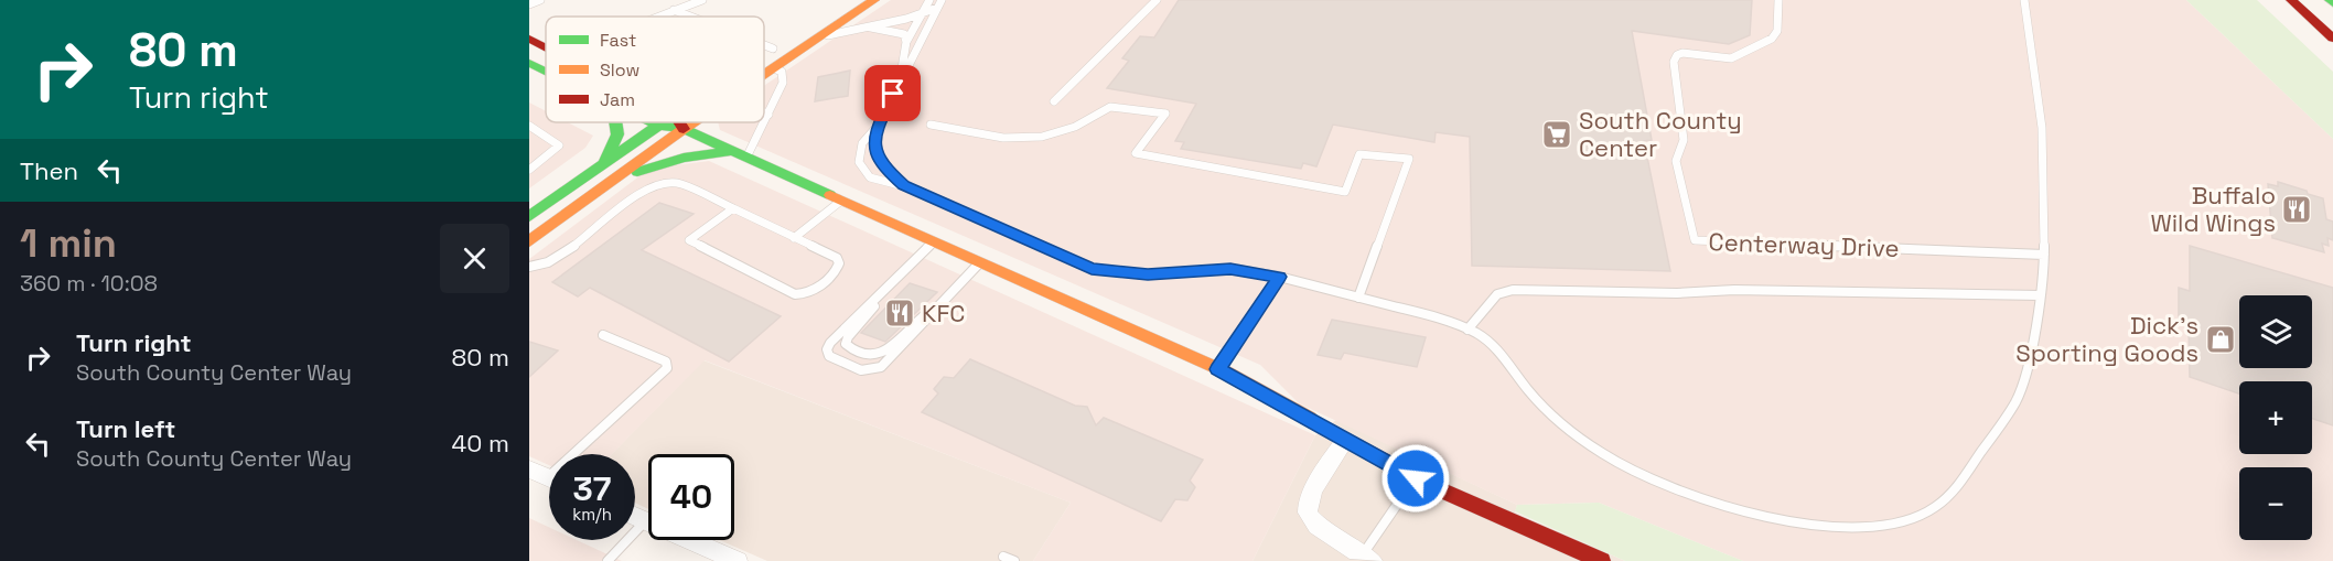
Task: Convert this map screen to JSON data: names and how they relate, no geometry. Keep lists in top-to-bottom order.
{
  "streets": {
    "lane": ["Centerway Drive"]
  },
  "places": {
    "supermarket": ["South County Center"],
    "restaurant": ["Buffalo Wild Wings", "KFC"],
    "shop": ["Dick's Sporting Goods"]
  },
  "legend": ["Fast", "Slow", "Jam"],
  "page": {
    "turn": ["80 m", "Turn right"],
    "then": "Then",
    "heading": ["1 min", "360 m · 10:08"],
    "map_buttons": ["+", "−"],
    "list": [
      {
        "name": "Turn right",
        "note": "South County Center Way",
        "value": "80 m"
      },
      {
        "name": "Turn left",
        "note": "South County Center Way",
        "value": "40 m"
      }
    ],
    "speed": "37 km/h",
    "limit": "40"
  }
}
